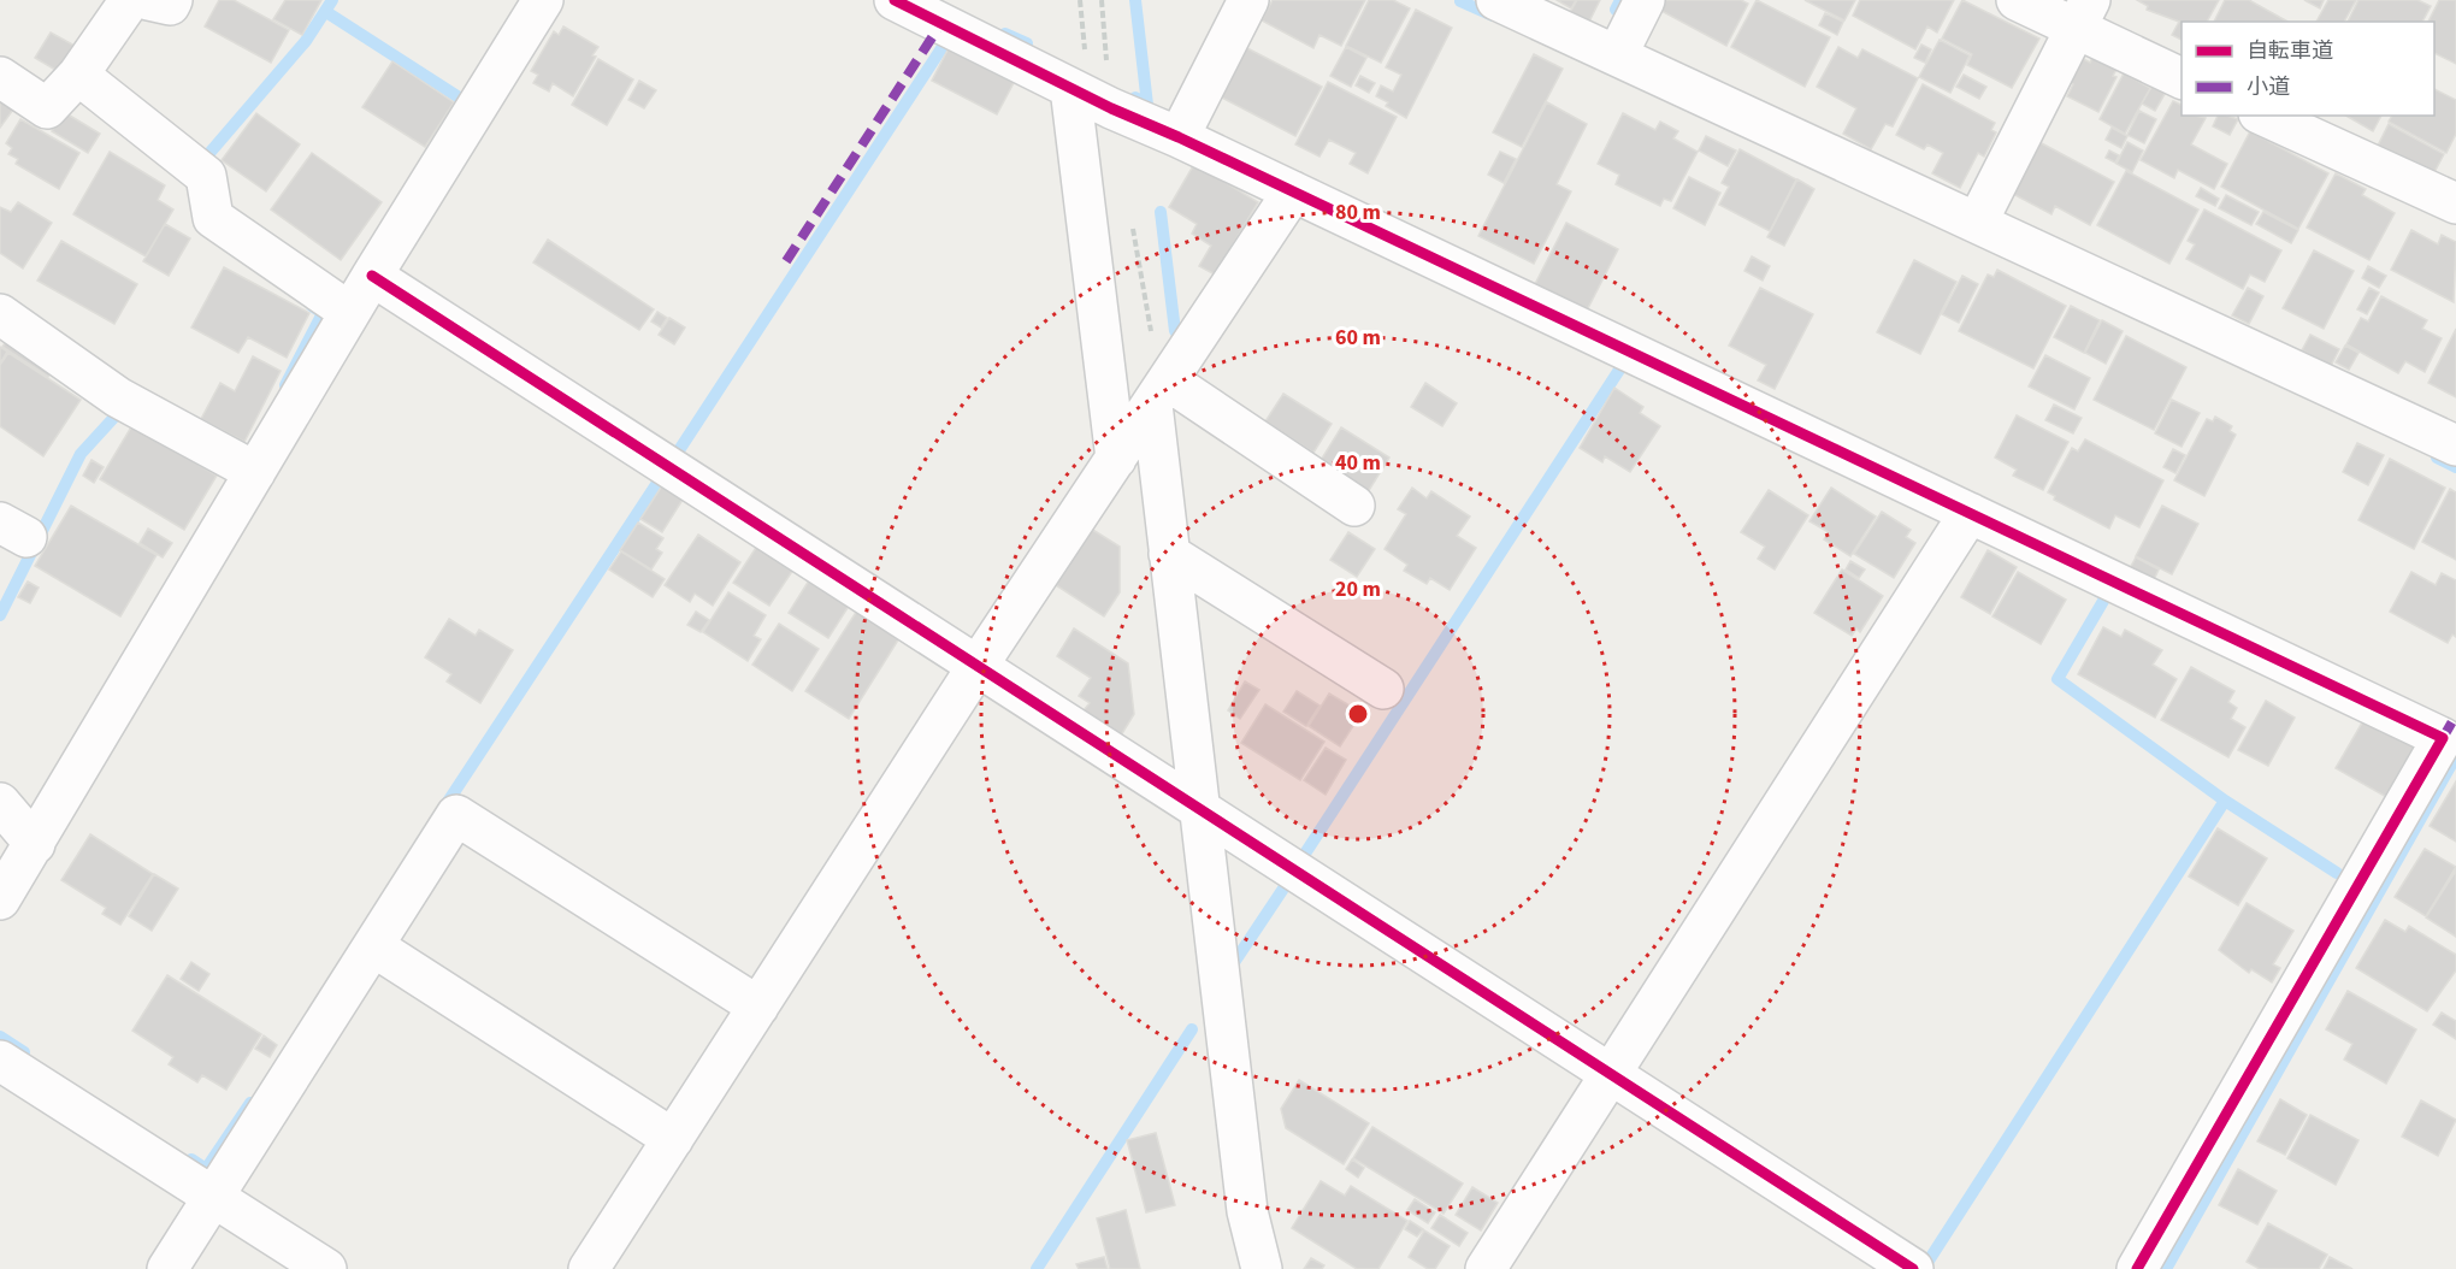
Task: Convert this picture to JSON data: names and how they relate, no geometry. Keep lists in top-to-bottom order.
{
  "legend": ["自転車道", "小道"],
  "rings": [
    "80 m",
    "60 m",
    "40 m",
    "20 m"
  ]
}
